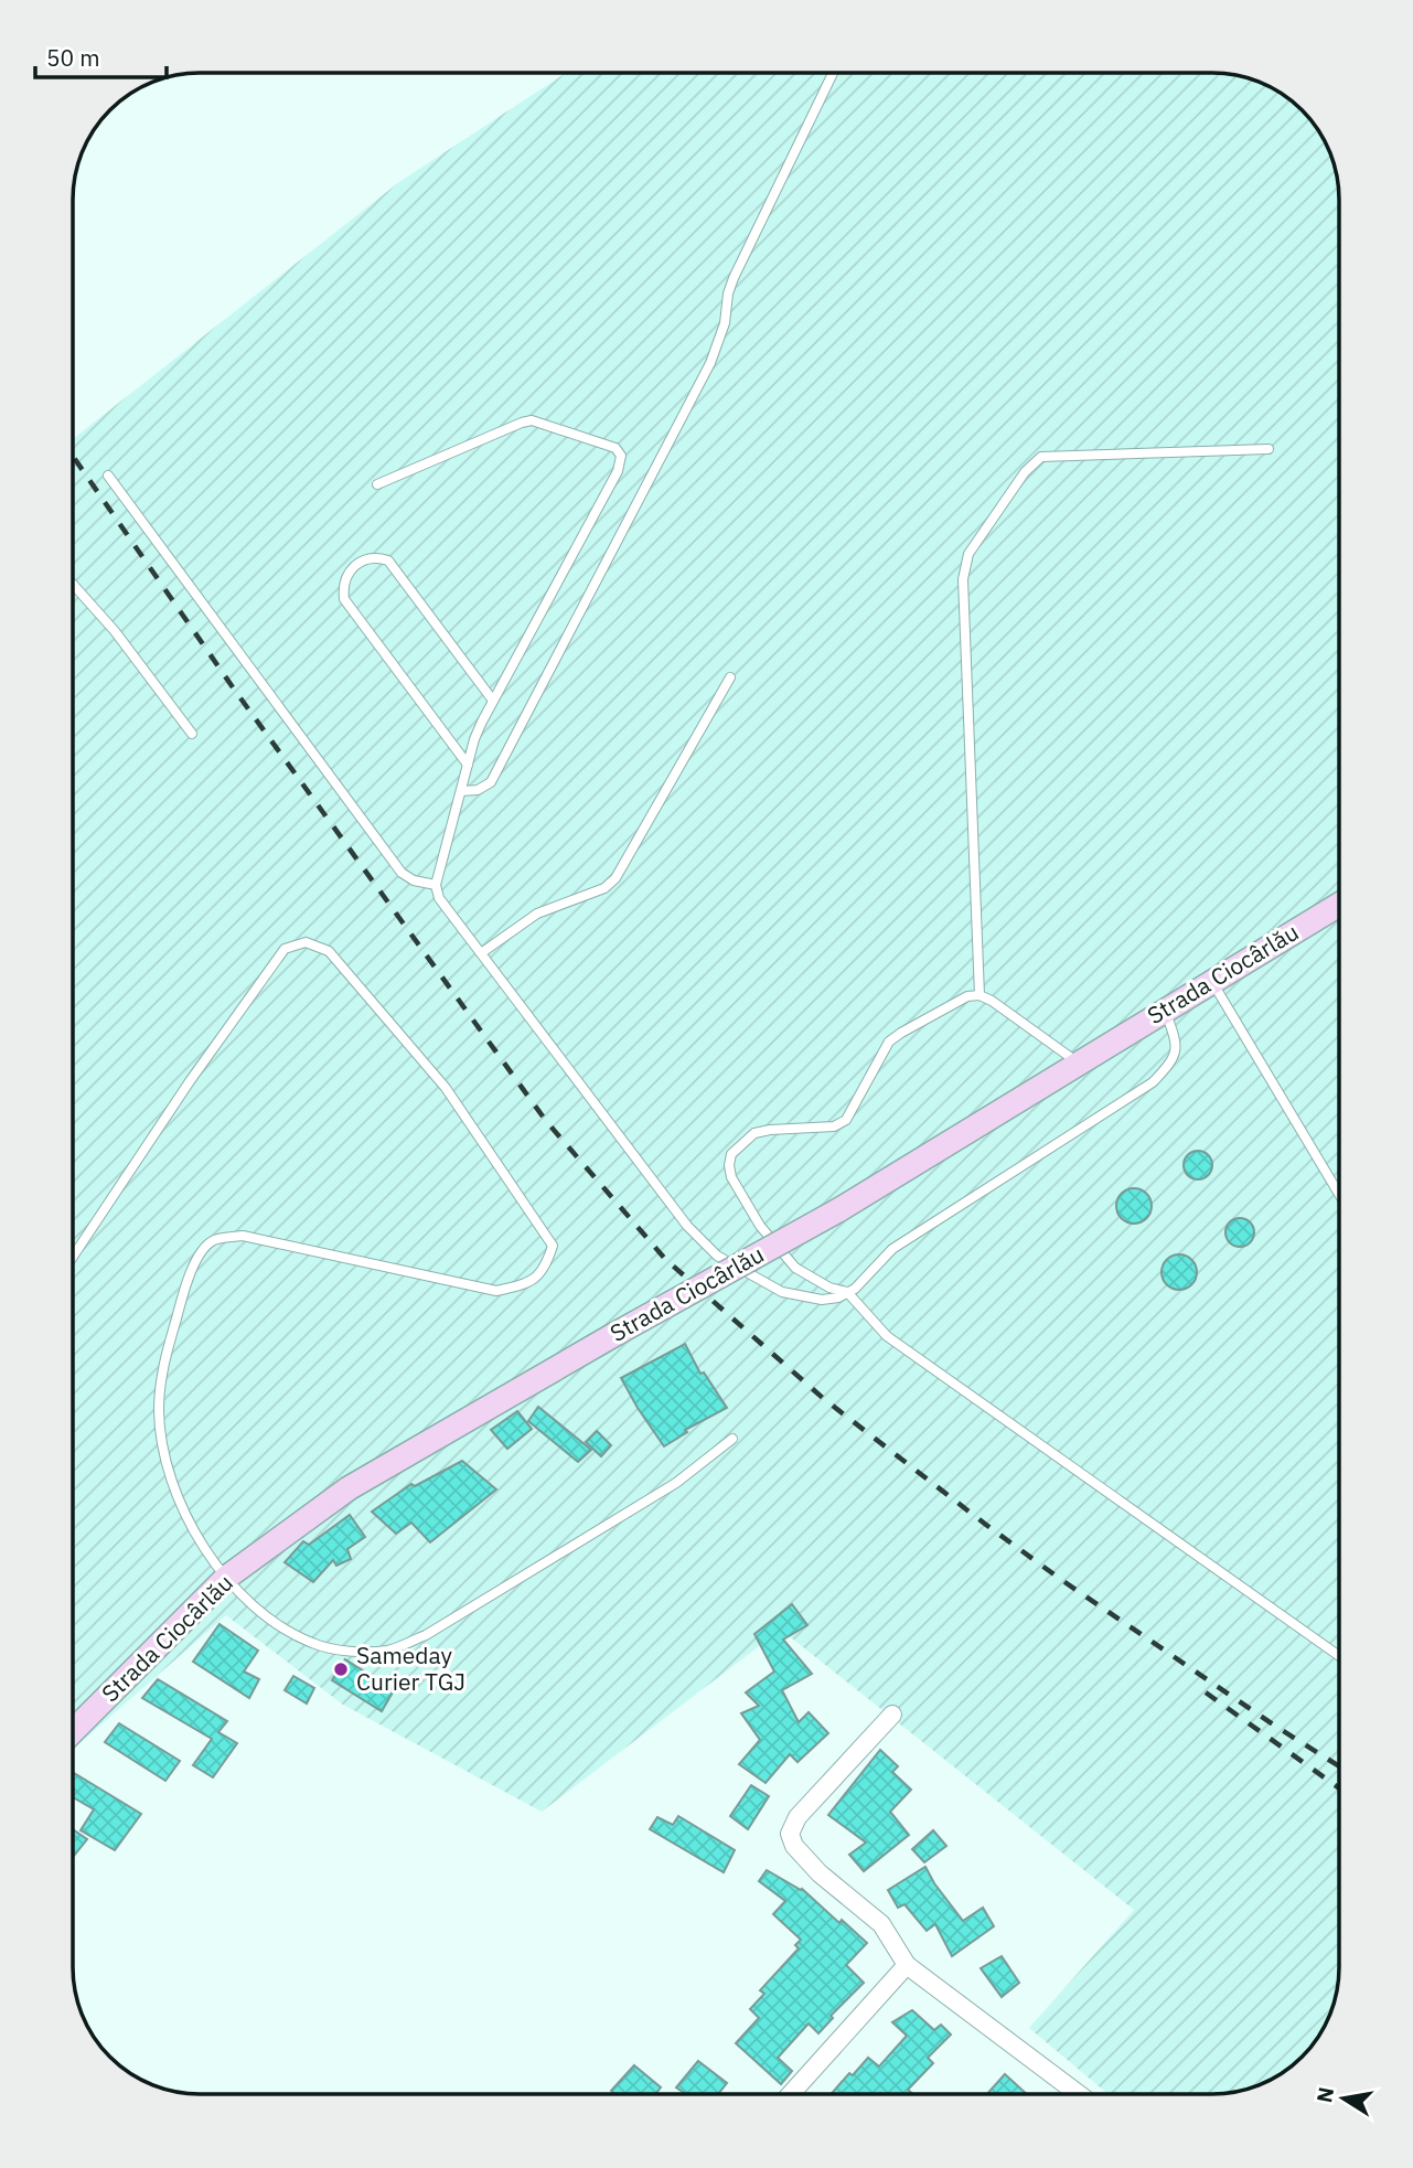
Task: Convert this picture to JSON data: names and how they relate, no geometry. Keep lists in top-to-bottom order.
{
  "streets": {
    "main road": ["Strada Ciocârlău"]
  },
  "places": ["Sameday Curier TGJ"],
  "scale_bar": "50 m",
  "north": "left"
}
